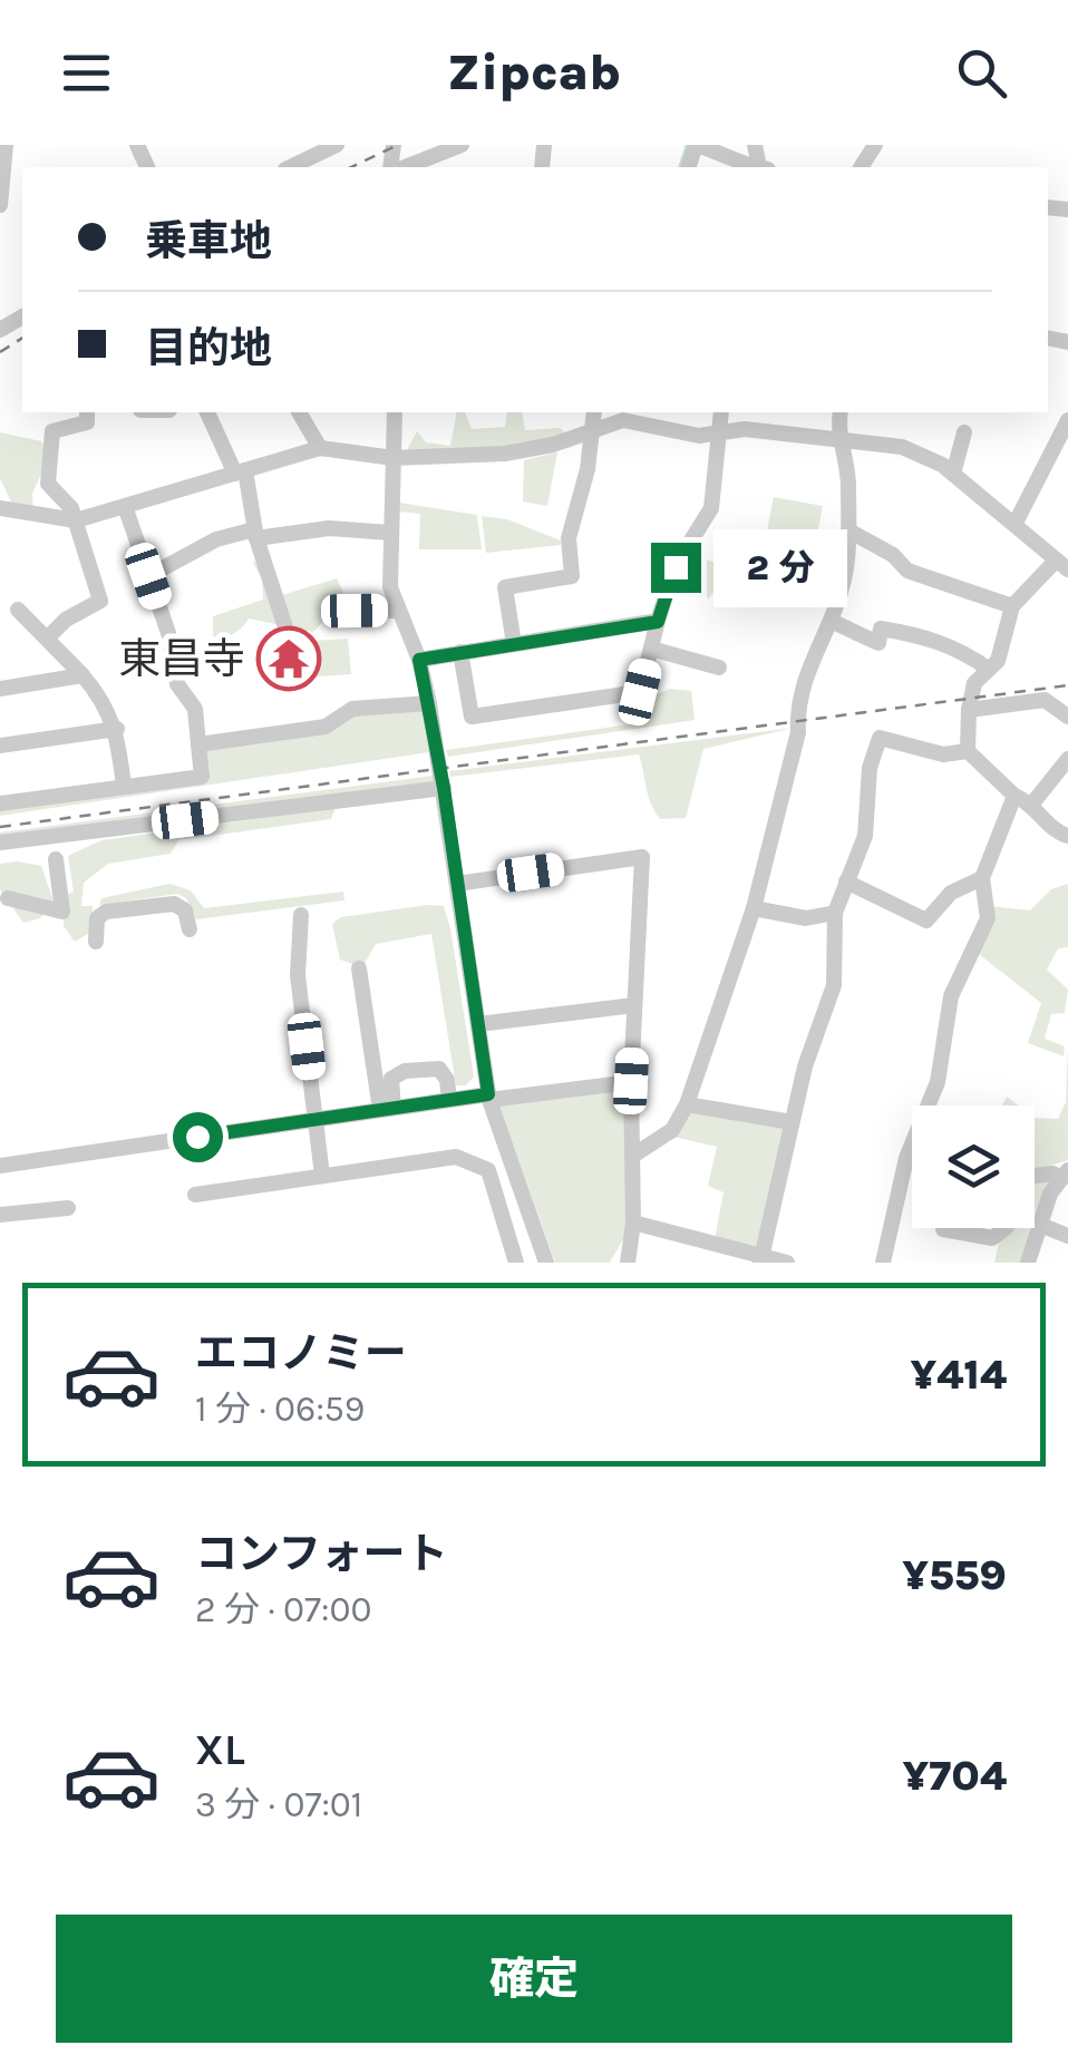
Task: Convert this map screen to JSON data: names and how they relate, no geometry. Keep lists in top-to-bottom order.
{
  "places": {
    "temple": ["東昌寺"]
  },
  "page": {
    "header": "Zipcab",
    "banner": ["乗車地", "目的地"],
    "bubble": "2 分",
    "list": [
      {
        "name": "エコノミー",
        "note": "1 分 · 06:59",
        "value": "¥414"
      },
      {
        "name": "コンフォート",
        "note": "2 分 · 07:00",
        "value": "¥559"
      },
      {
        "name": "XL",
        "note": "3 分 · 07:01",
        "value": "¥704"
      }
    ],
    "buttons": "確定"
  }
}
